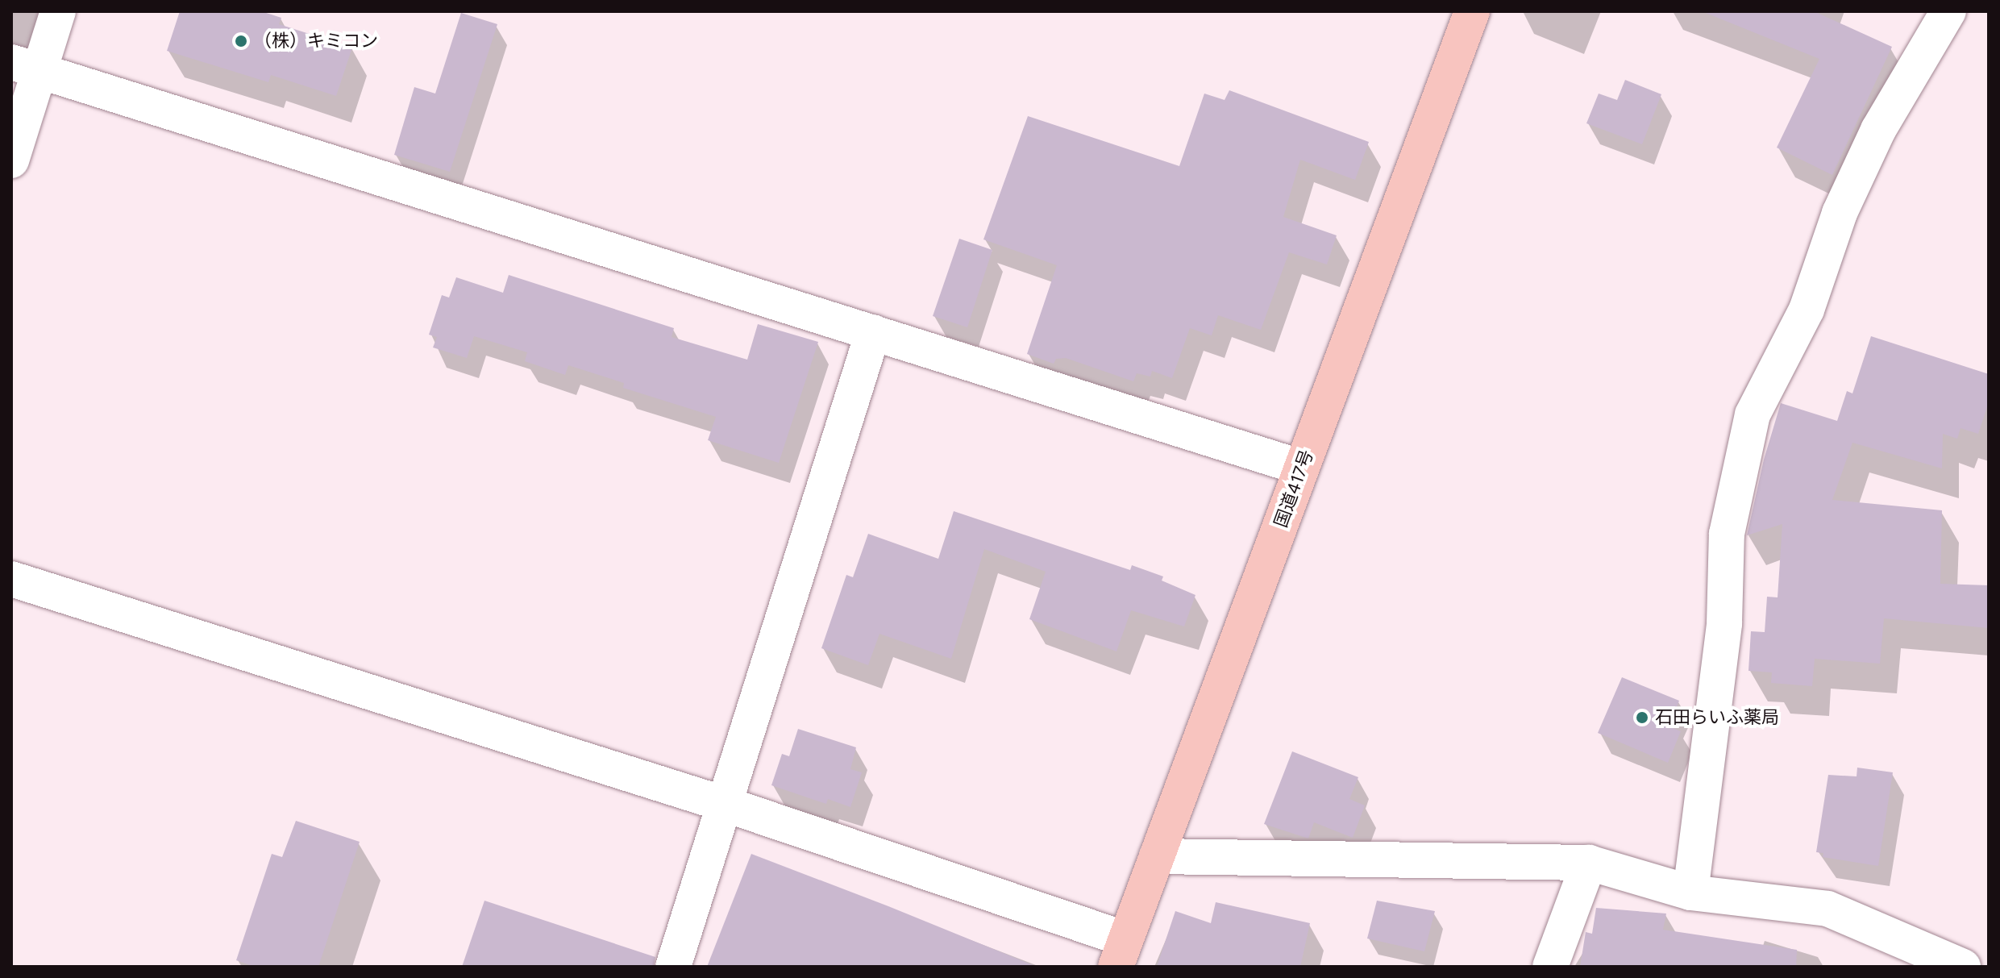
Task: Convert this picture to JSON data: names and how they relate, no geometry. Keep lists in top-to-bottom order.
{
  "streets": {
    "highway": ["国道417号"]
  },
  "places": ["（株）キミコン", "石田らいふ薬局"]
}
